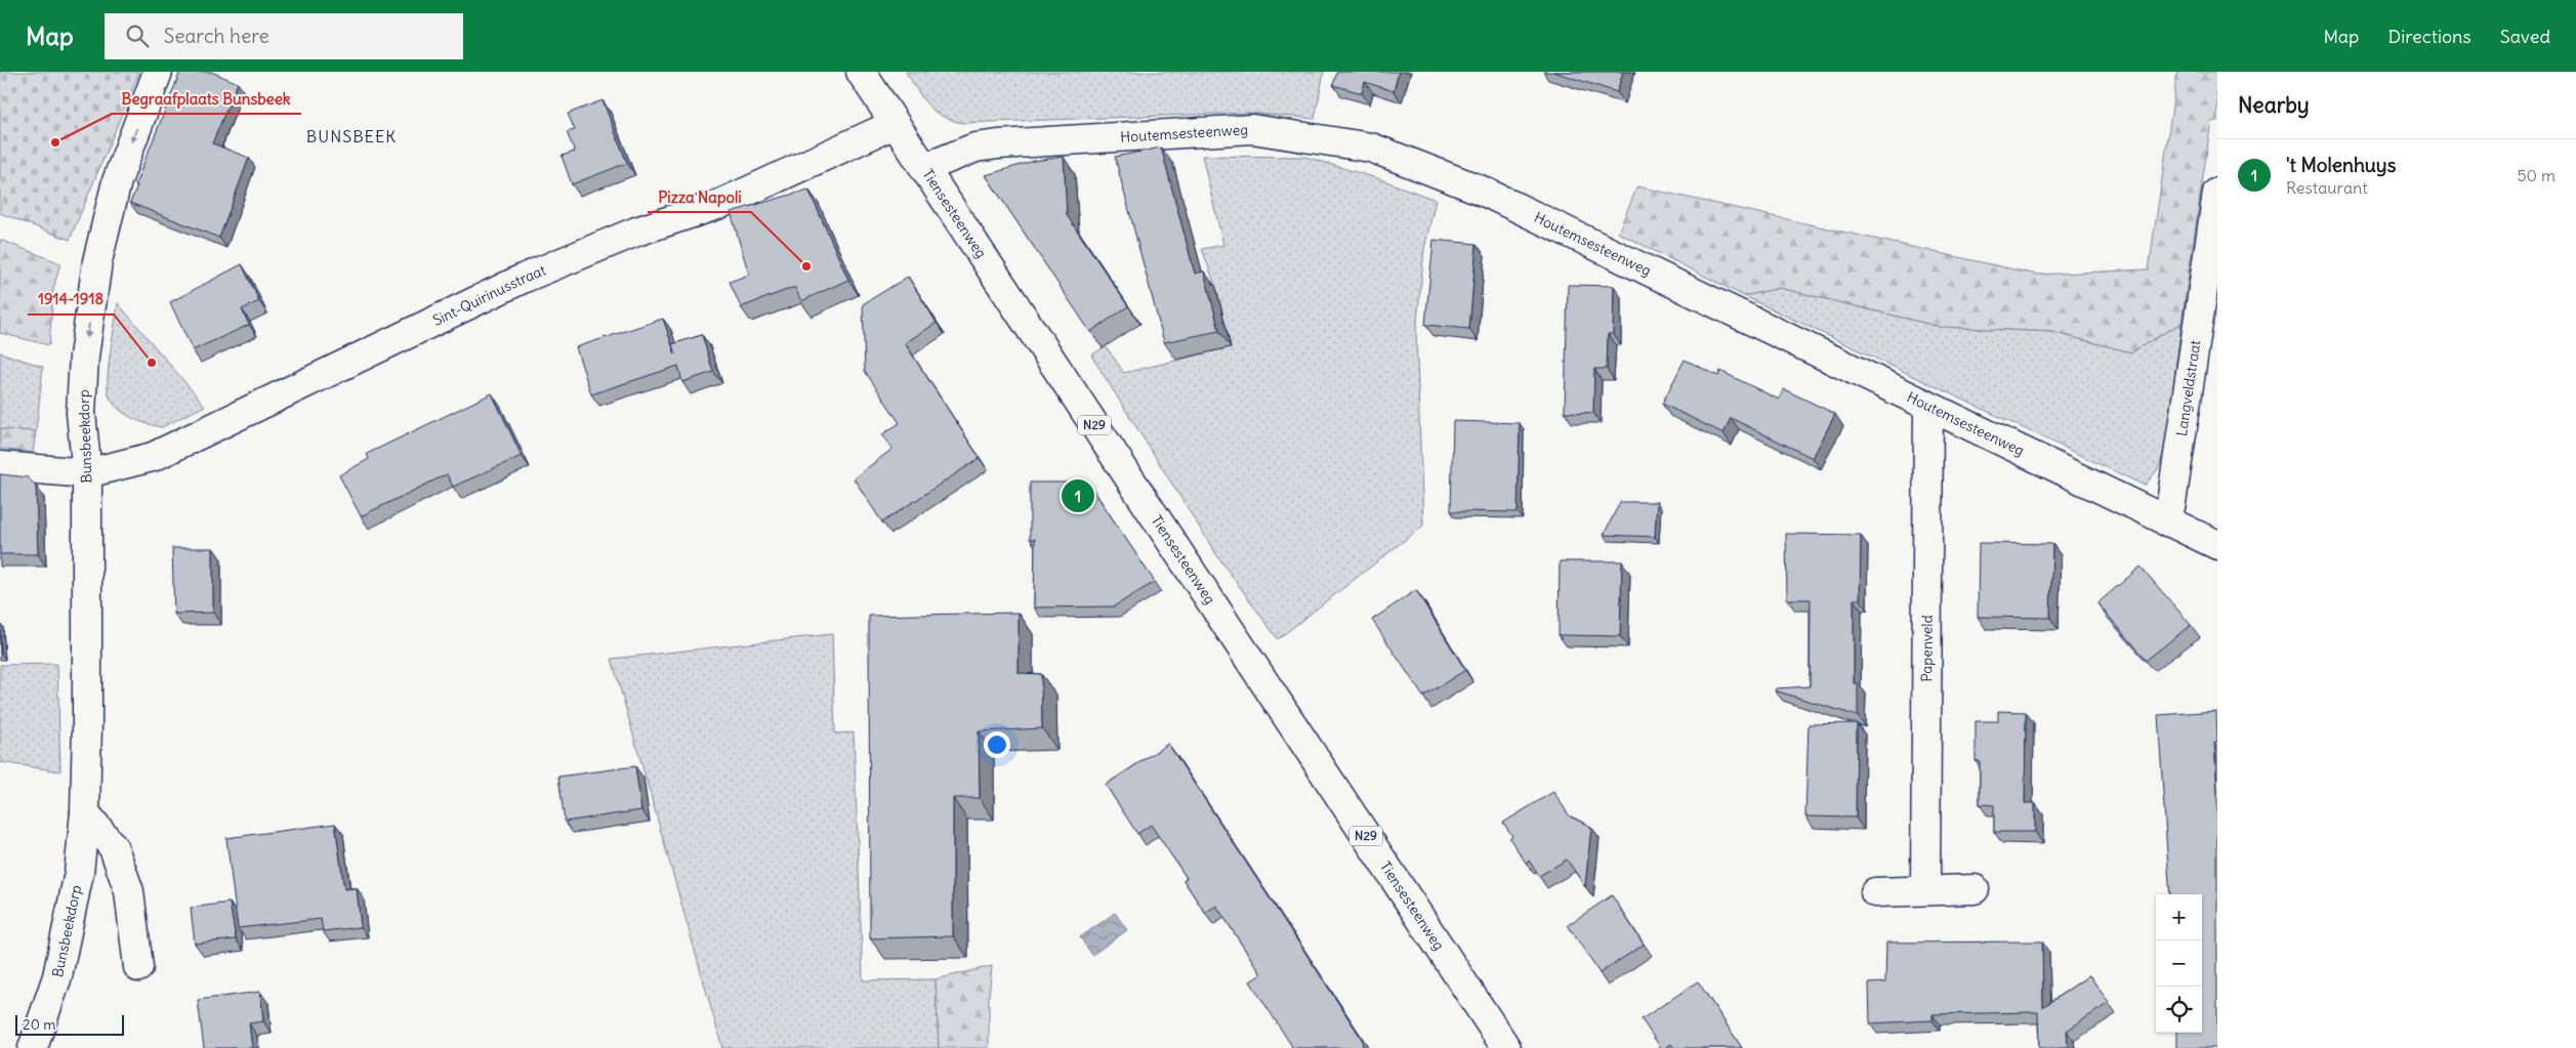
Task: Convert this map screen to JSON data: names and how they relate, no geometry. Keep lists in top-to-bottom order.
{
  "streets": {
    "street": [
      "Houtemsesteenweg",
      "Tiensesteenweg",
      "Sint-Quirinusstraat",
      "Langveldstraat",
      "N29",
      "Bunsbeekdorp",
      "Papenveld"
    ]
  },
  "crossings": [
    ["Houtemsesteenweg", "Tiensesteenweg"],
    ["Houtemsesteenweg", "Langveldstraat"],
    ["Houtemsesteenweg", "Papenveld"],
    ["Tiensesteenweg", "Sint-Quirinusstraat"],
    ["Sint-Quirinusstraat", "Bunsbeekdorp"]
  ],
  "one_way": ["Bunsbeekdorp"],
  "districts": ["BUNSBEEK"],
  "places": ["Begraafplaats Bunsbeek", "Pizza Napoli", "1914-1918"],
  "scale_bar": "20 m",
  "page": {
    "header": "Map",
    "search": "Search here",
    "nav": ["Map", "Directions", "Saved"],
    "heading": "Nearby",
    "list": [
      {
        "mark": "1",
        "name": "'t Molenhuys",
        "note": "Restaurant",
        "value": "50 m"
      }
    ],
    "pins": "1",
    "map_buttons": ["+", "−"],
    "scale": "20 m"
  }
}
